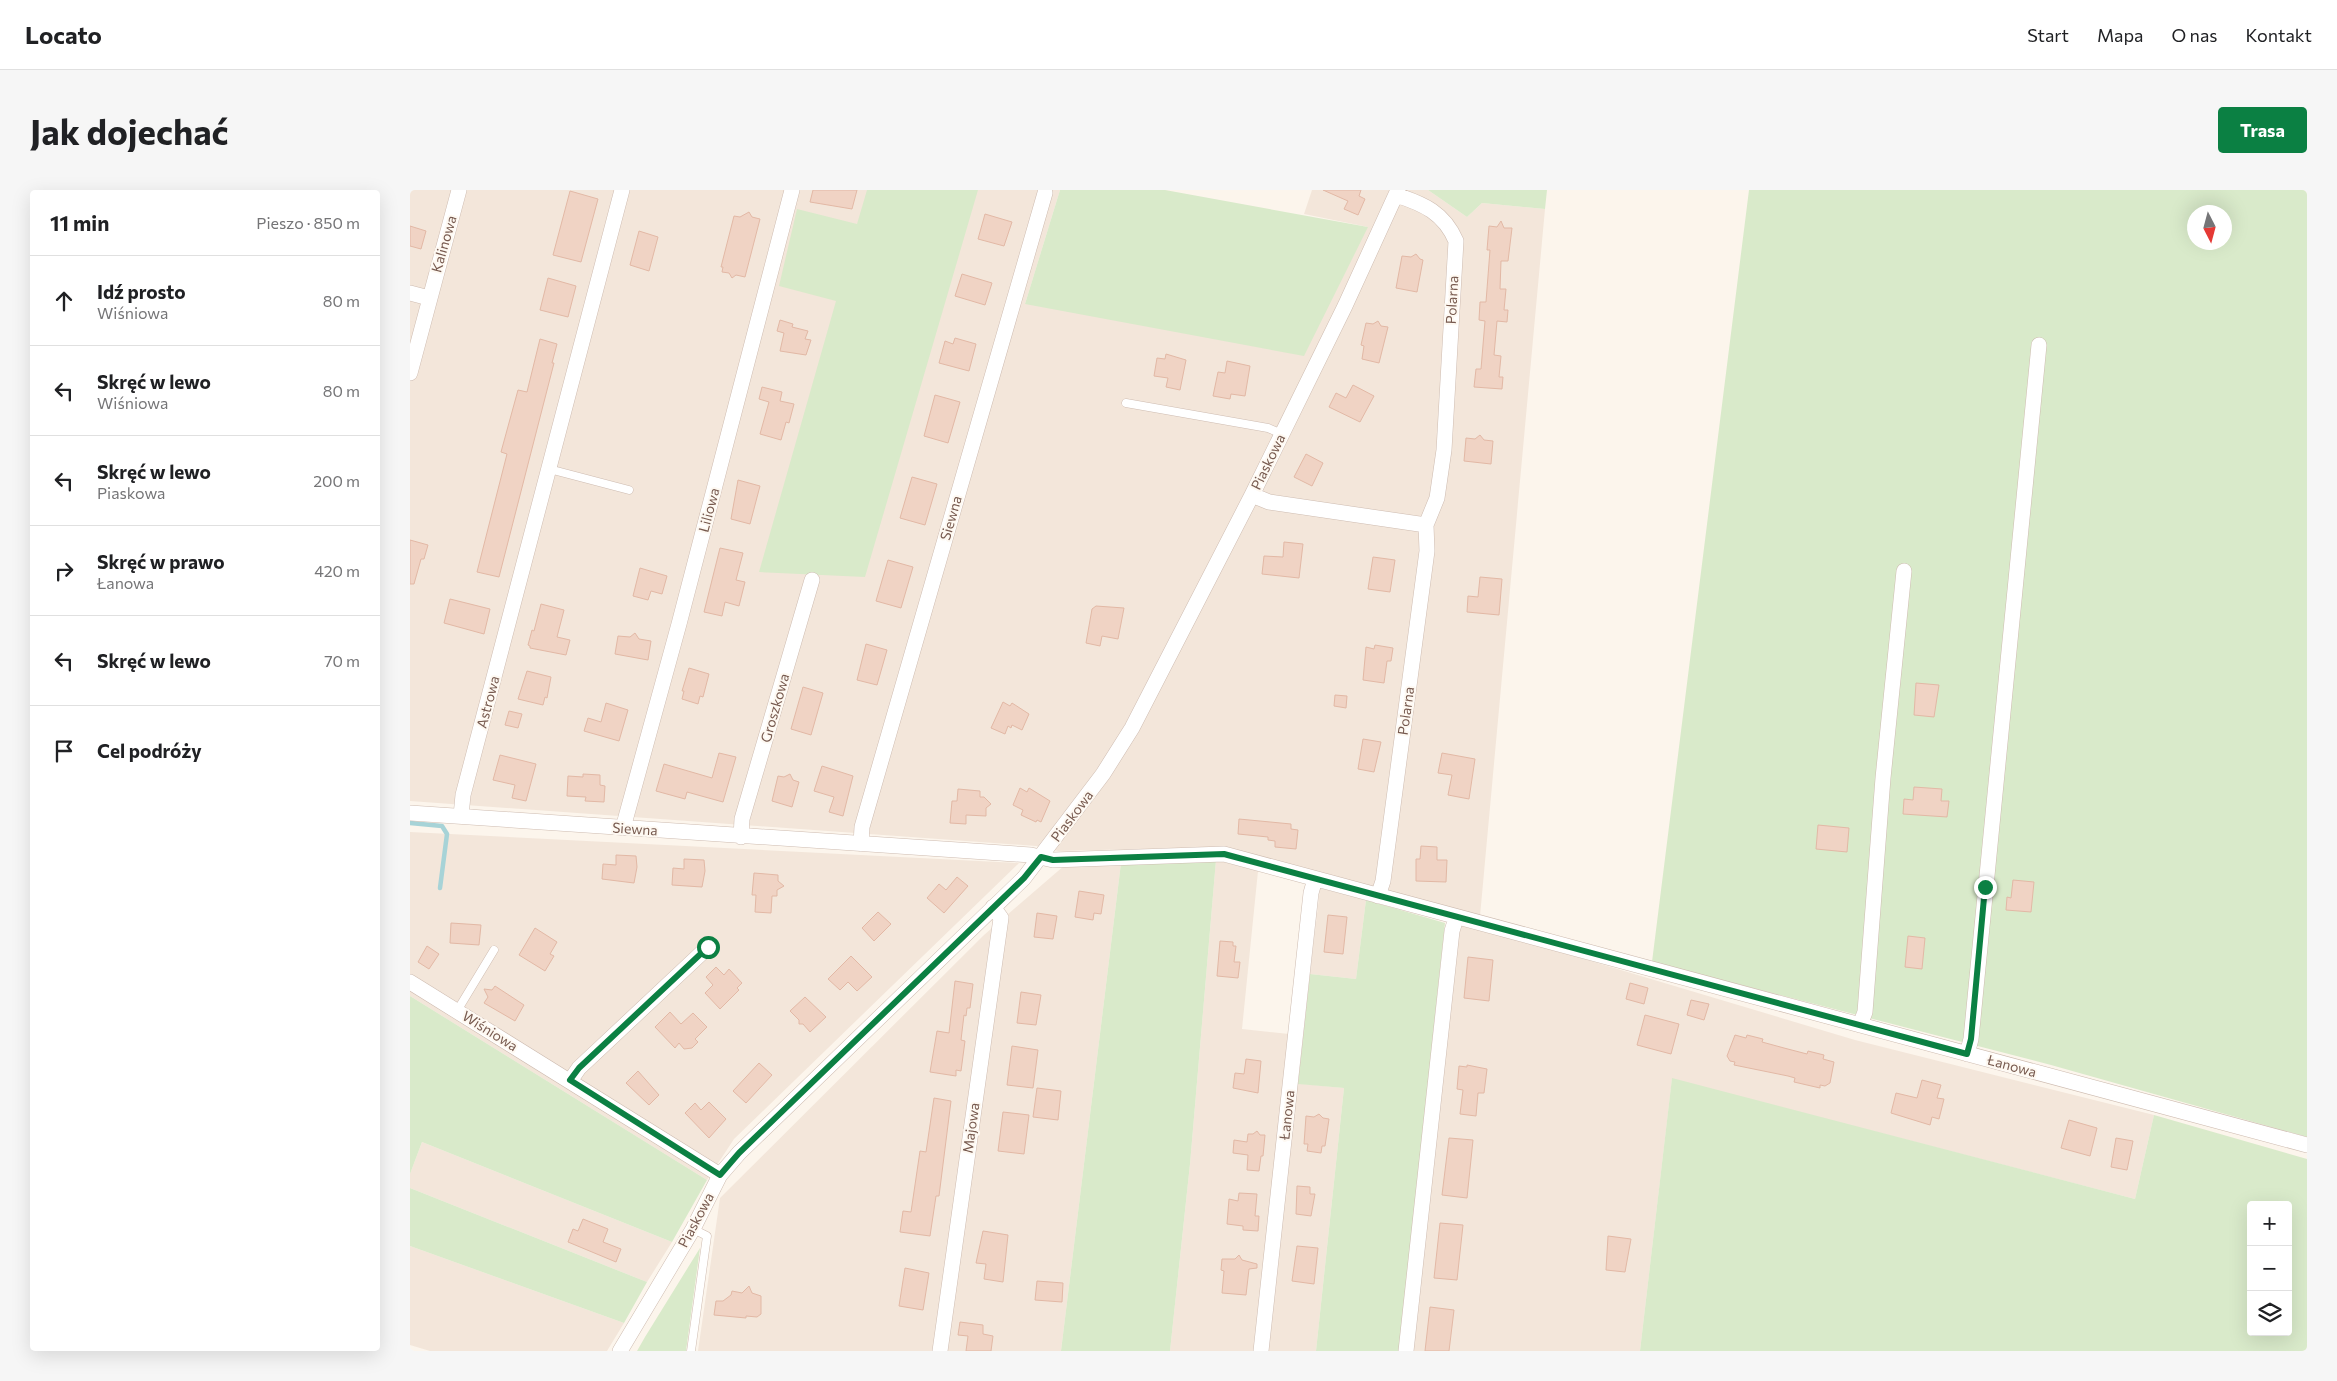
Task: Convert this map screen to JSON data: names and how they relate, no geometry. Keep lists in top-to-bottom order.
{
  "streets": {
    "street": [
      "Kalinowa",
      "Polarna",
      "Piaskowa",
      "Liliowa",
      "Siewna",
      "Astrowa",
      "Groszkowa",
      "Wiśniowa",
      "Łanowa",
      "Majowa"
    ]
  },
  "crossings": [
    ["Polarna", "Piaskowa"],
    ["Polarna", "Łanowa"],
    ["Piaskowa", "Siewna"],
    ["Piaskowa", "Wiśniowa"],
    ["Piaskowa", "Łanowa"],
    ["Piaskowa", "Majowa"],
    ["Liliowa", "Siewna"],
    ["Siewna", "Astrowa"],
    ["Siewna", "Groszkowa"],
    ["Siewna", "Łanowa"]
  ],
  "north": "bottom",
  "page": {
    "header": "Locato",
    "nav": [
      "Start",
      "Mapa",
      "O nas",
      "Kontakt"
    ],
    "buttons": "Trasa",
    "title": "Jak dojechać",
    "heading": ["11 min", "Pieszo · 850 m"],
    "list": [
      ["Idź prosto", "Wiśniowa", "80 m"],
      ["Skręć w lewo", "Wiśniowa", "80 m"],
      ["Skręć w lewo", "Piaskowa", "200 m"],
      ["Skręć w prawo", "Łanowa", "420 m"],
      ["Skręć w lewo", "70 m"],
      "Cel podróży"
    ],
    "map_buttons": ["+", "−"]
  }
}
